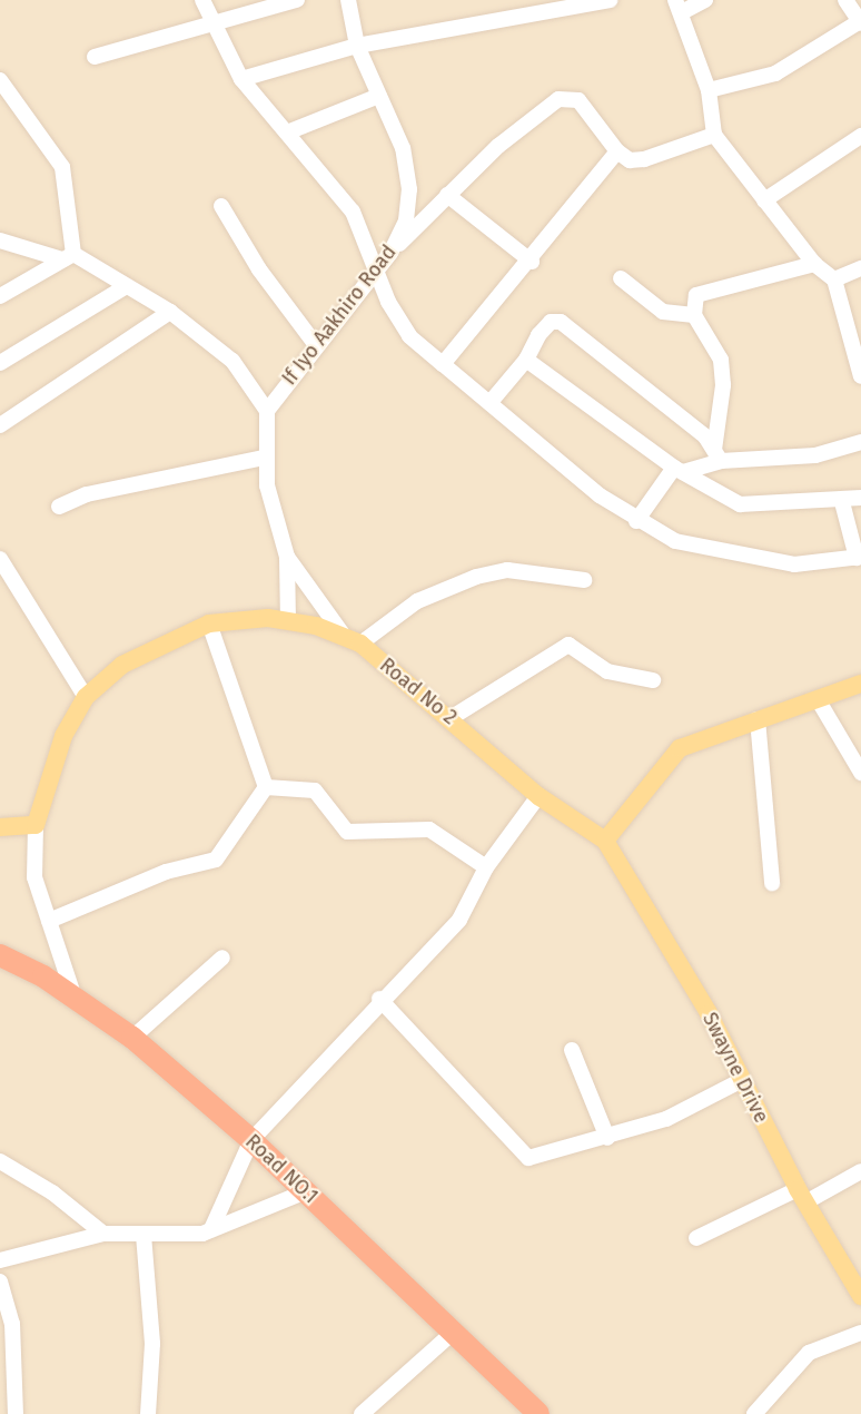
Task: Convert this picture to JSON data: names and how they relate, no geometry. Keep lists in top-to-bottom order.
{
  "streets": {
    "highway": ["Road NO.1"],
    "main road": ["Road No 2", "Swayne Drive"],
    "street": ["If Iyo Aakhiro Road"]
  },
  "crossings": [
    ["Road No 2", "Swayne Drive"]
  ]
}
